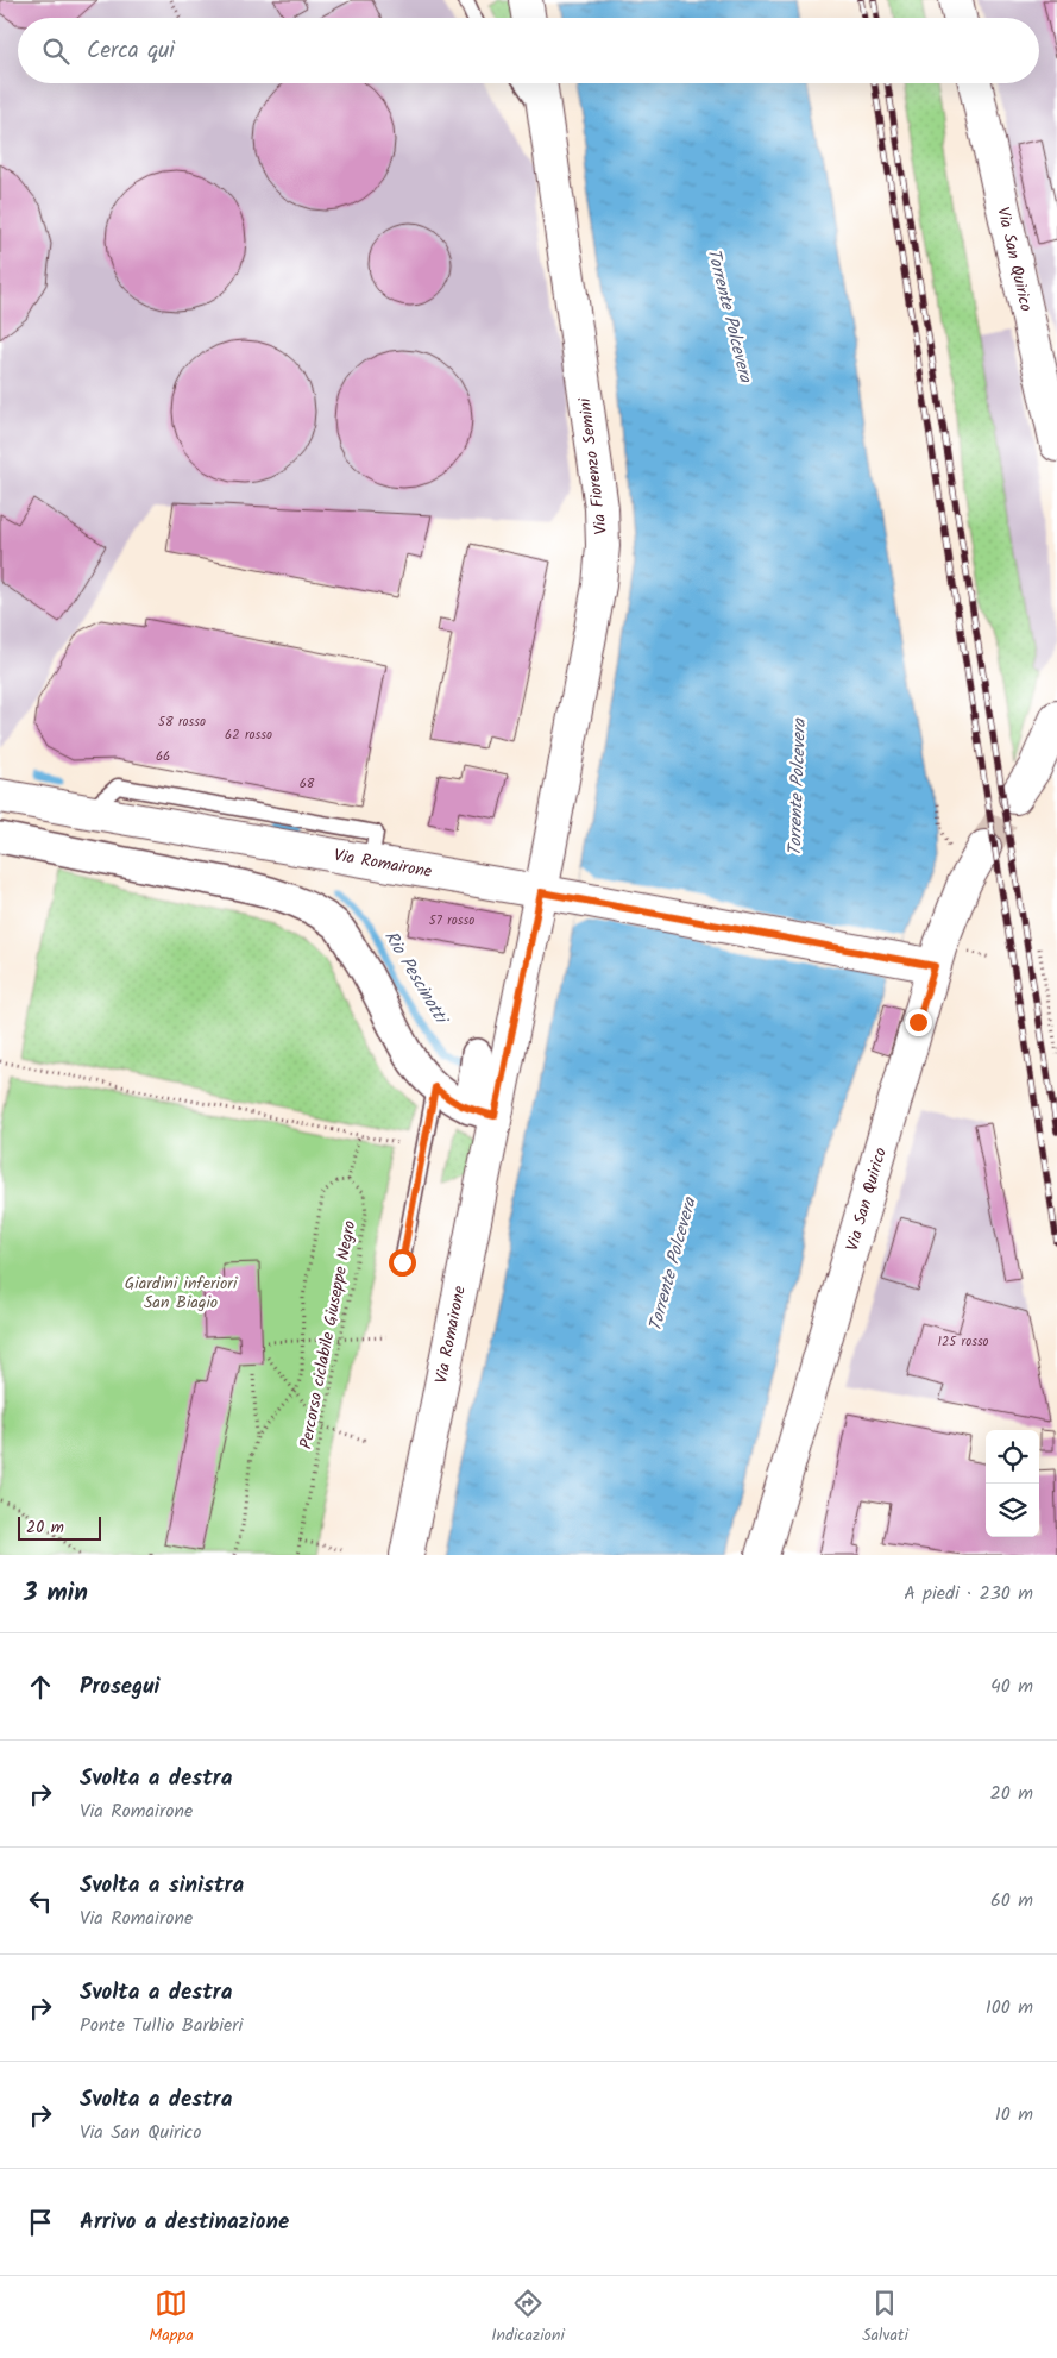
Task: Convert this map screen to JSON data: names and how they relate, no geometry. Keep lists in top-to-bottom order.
{
  "streets": {
    "main road": ["Via San Quirico", "Via Fiorenzo Semini", "Via Romairone"],
    "path": ["Percorso ciclabile Giuseppe Negro"]
  },
  "crossings": [
    ["Via Fiorenzo Semini", "Via Romairone"]
  ],
  "water": ["Torrente Polcevera", "Rio Pescinotti"],
  "parks": ["Giardini inferiori San Biagio"],
  "house_numbers": [
    "58 rosso",
    "62 rosso",
    "66",
    "68",
    "57 rosso",
    "125 rosso"
  ],
  "scale_bar": "20 m",
  "page": {
    "search": "Cerca qui",
    "scale": "20 m",
    "heading": ["3 min", "A piedi · 230 m"],
    "list": [
      ["Prosegui", "40 m"],
      ["Svolta a destra", "Via Romairone", "20 m"],
      ["Svolta a sinistra", "Via Romairone", "60 m"],
      ["Svolta a destra", "Ponte Tullio Barbieri", "100 m"],
      ["Svolta a destra", "Via San Quirico", "10 m"],
      "Arrivo a destinazione"
    ],
    "nav": ["Mappa", "Indicazioni", "Salvati"]
  }
}
